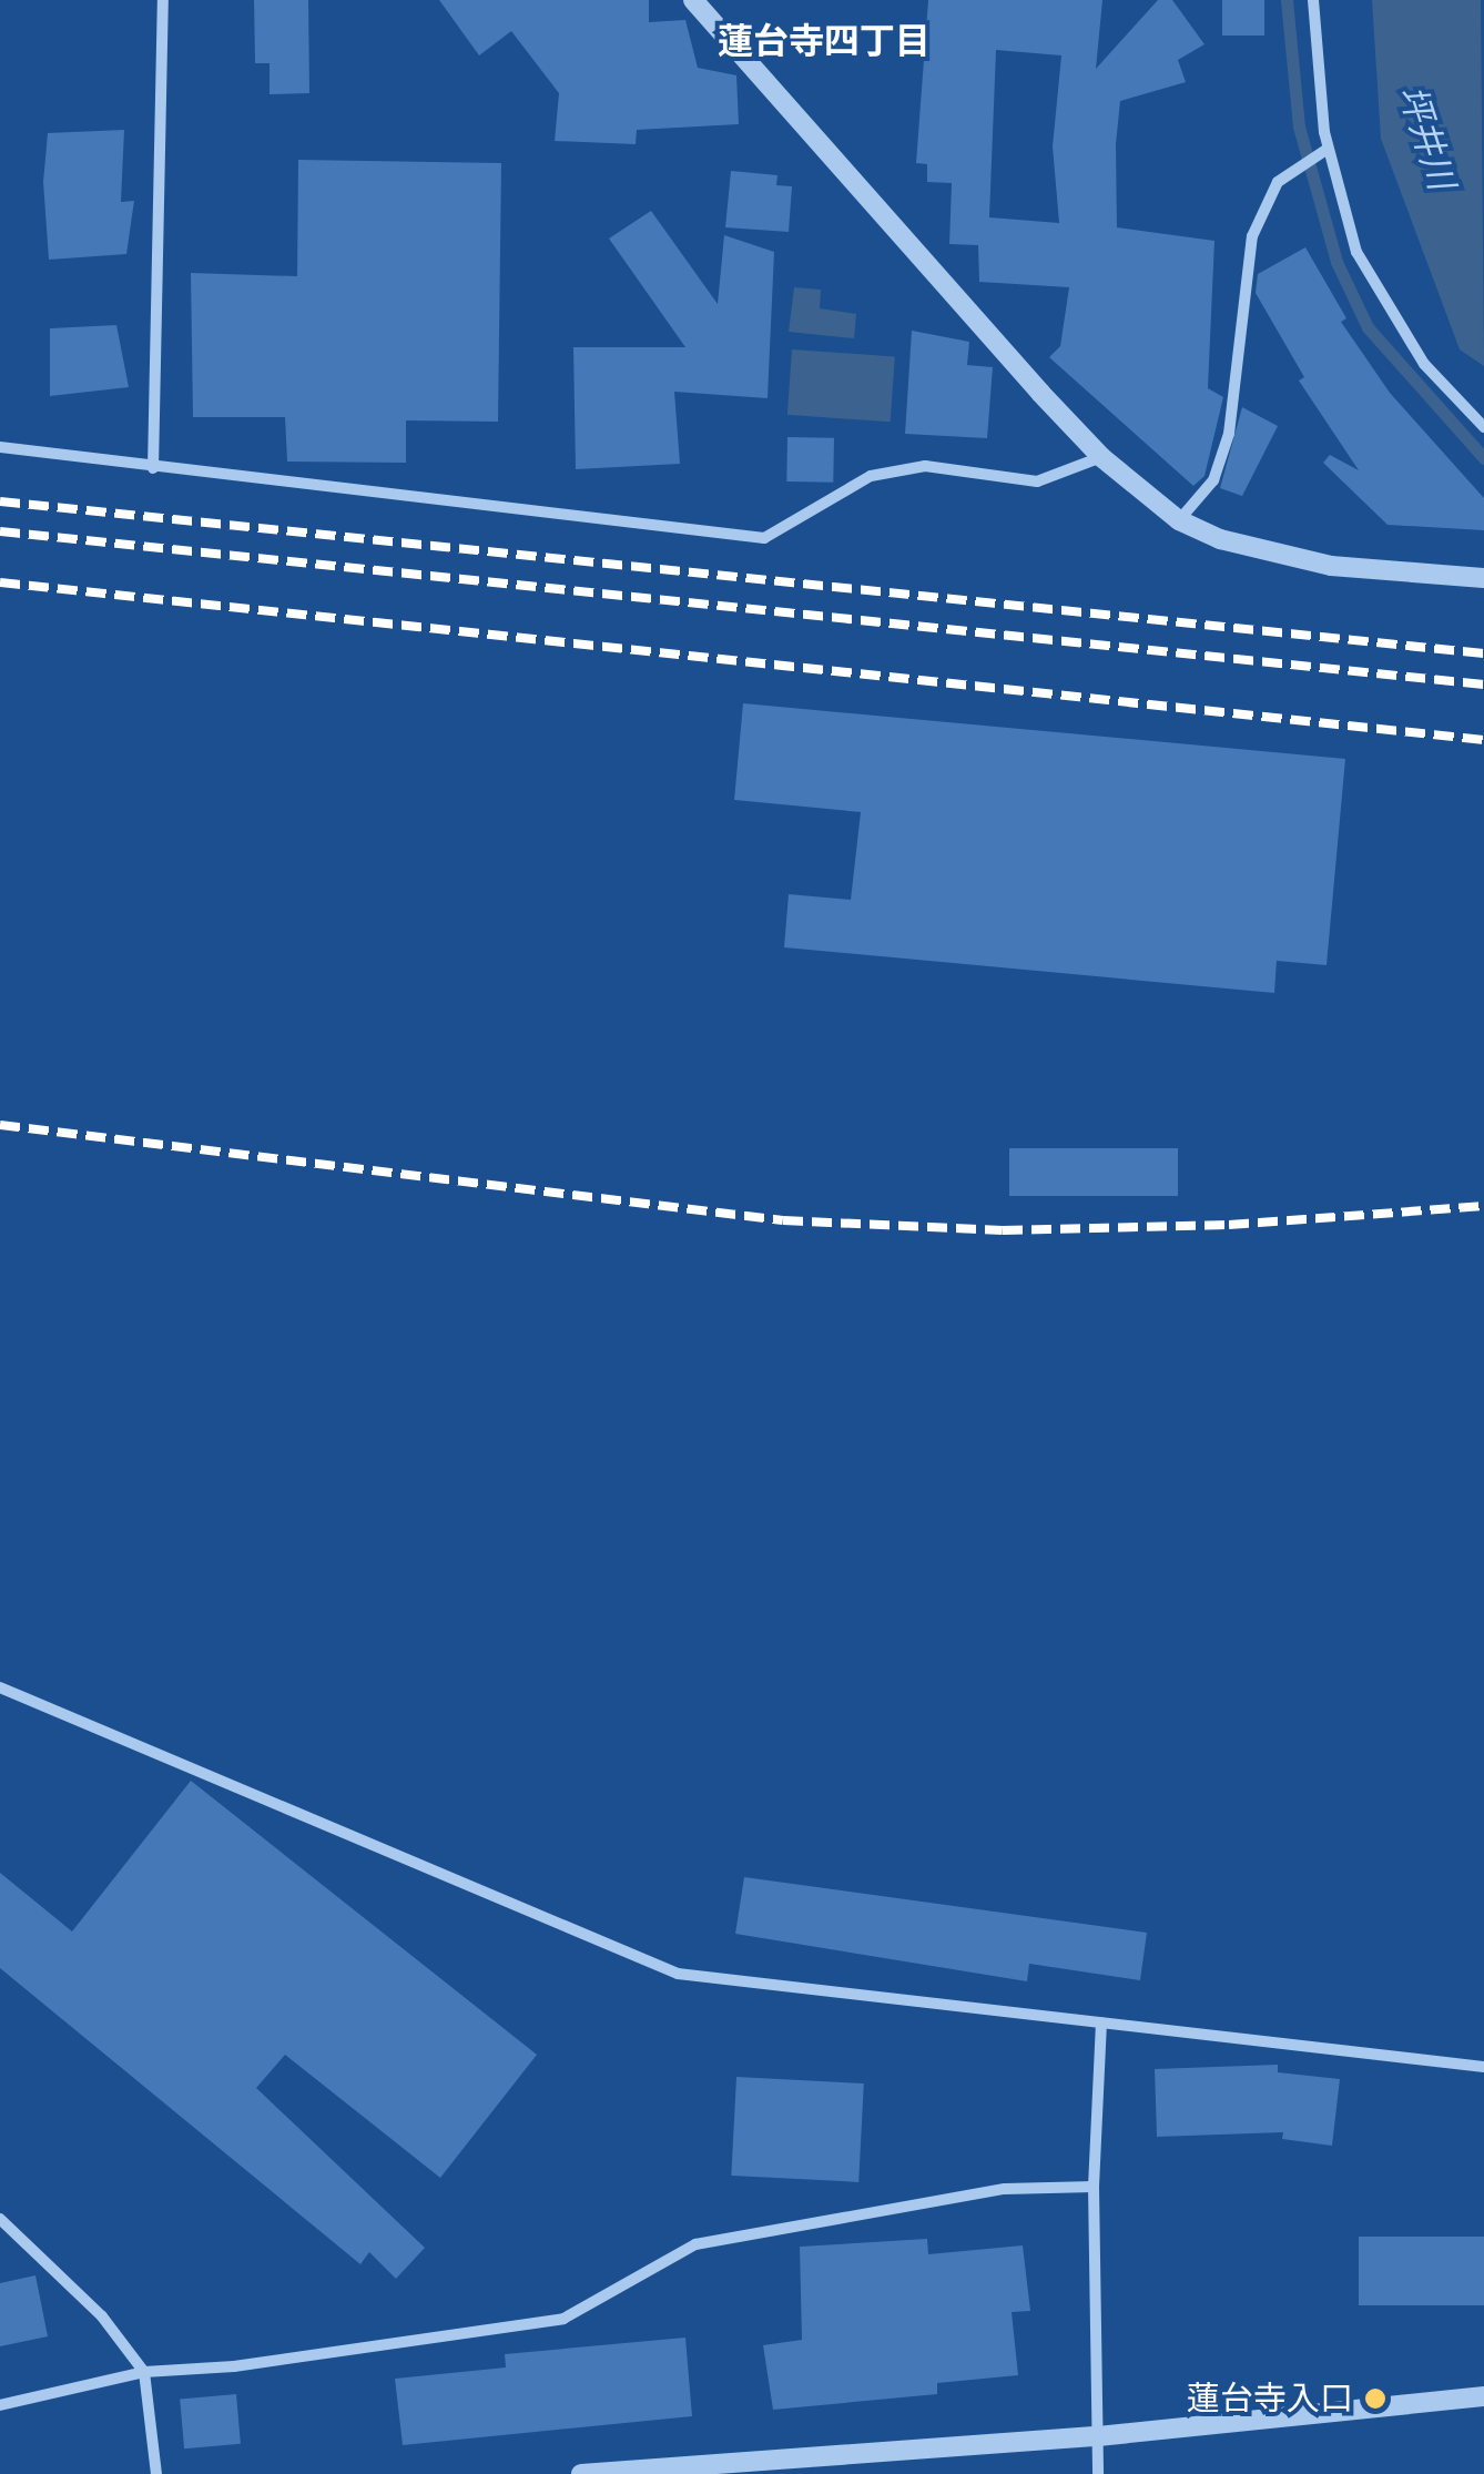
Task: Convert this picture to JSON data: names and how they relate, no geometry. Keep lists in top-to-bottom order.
{
  "districts": ["蓮台寺四丁目"],
  "water": ["坪井川"],
  "places": ["蓮台寺入口"]
}
